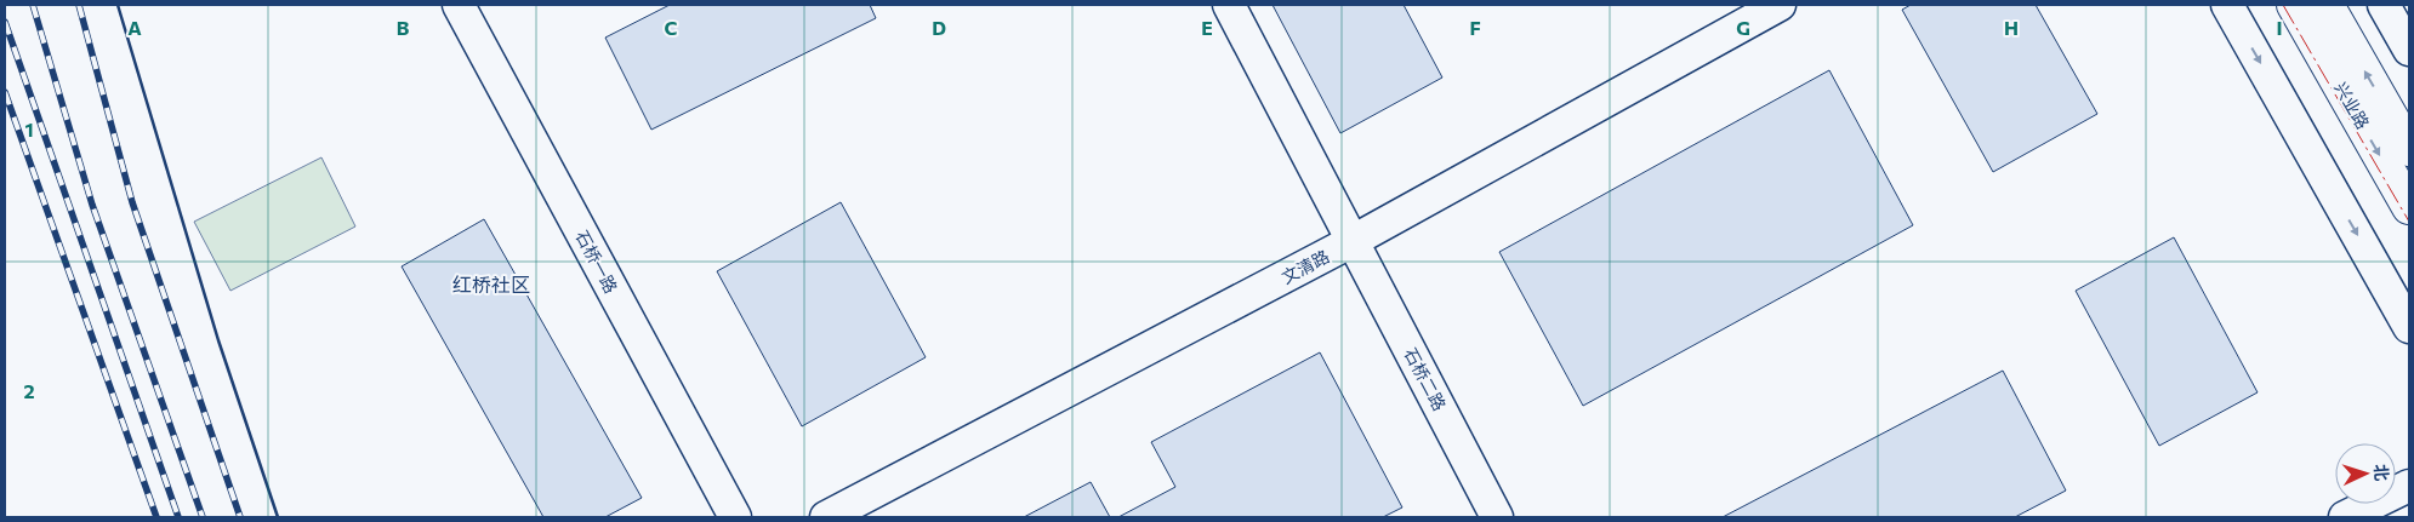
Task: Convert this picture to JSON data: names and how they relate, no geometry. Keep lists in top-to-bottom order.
{
  "streets": {
    "main road": ["兴业路"],
    "street": ["石桥一路", "文清路", "石桥二路"]
  },
  "crossings": [
    ["文清路", "石桥二路"]
  ],
  "districts": ["红桥社区"],
  "north": "right",
  "grid": {
    "columns": [
      "A",
      "B",
      "C",
      "D",
      "E",
      "F",
      "G",
      "H",
      "I"
    ],
    "rows": ["1", "2"]
  }
}
